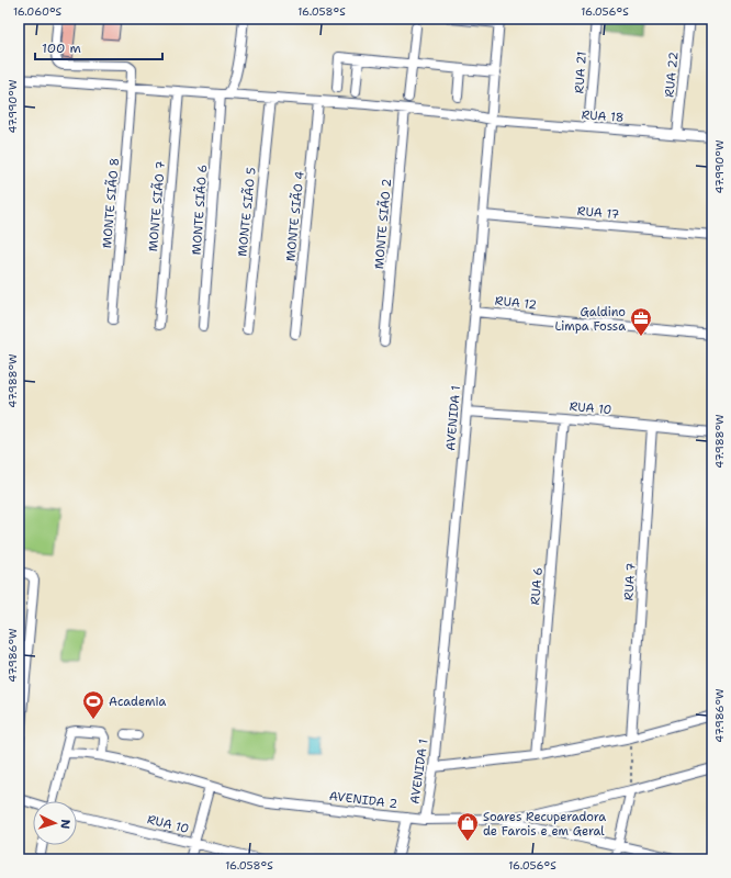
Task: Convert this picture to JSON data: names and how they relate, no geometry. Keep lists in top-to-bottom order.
{
  "streets": {
    "street": [
      "RUA 21",
      "RUA 22",
      "RUA 18",
      "MONTE SIÃO 8",
      "MONTE SIÃO 7",
      "MONTE SIÃO 6",
      "MONTE SIÃO 5",
      "RUA 17",
      "MONTE SIÃO 4",
      "MONTE SIÃO 2",
      "RUA 12",
      "RUA 10",
      "AVENIDA 1",
      "RUA 7",
      "RUA 6",
      "AVENIDA 2"
    ]
  },
  "crossings": [
    ["RUA 21", "RUA 18"],
    ["RUA 22", "RUA 18"],
    ["RUA 18", "MONTE SIÃO 8"],
    ["RUA 18", "MONTE SIÃO 7"],
    ["RUA 18", "MONTE SIÃO 6"],
    ["RUA 18", "MONTE SIÃO 5"],
    ["RUA 18", "MONTE SIÃO 4"],
    ["RUA 18", "MONTE SIÃO 2"],
    ["RUA 18", "AVENIDA 1"],
    ["RUA 17", "AVENIDA 1"],
    ["RUA 12", "AVENIDA 1"],
    ["RUA 10", "AVENIDA 1"],
    ["RUA 10", "RUA 7"],
    ["RUA 10", "RUA 6"],
    ["AVENIDA 1", "AVENIDA 2"]
  ],
  "places": {
    "office": ["Galdino Limpa Fossa"],
    "sports": ["Academia"],
    "shop": ["Soares Recuperadora de Farois e em Geral"]
  },
  "scale_bar": "100 m",
  "north": "right",
  "coordinates": [
    "16.060°S",
    "16.058°S",
    "16.056°S",
    "47.990°W",
    "47.988°W",
    "47.986°W"
  ]
}
